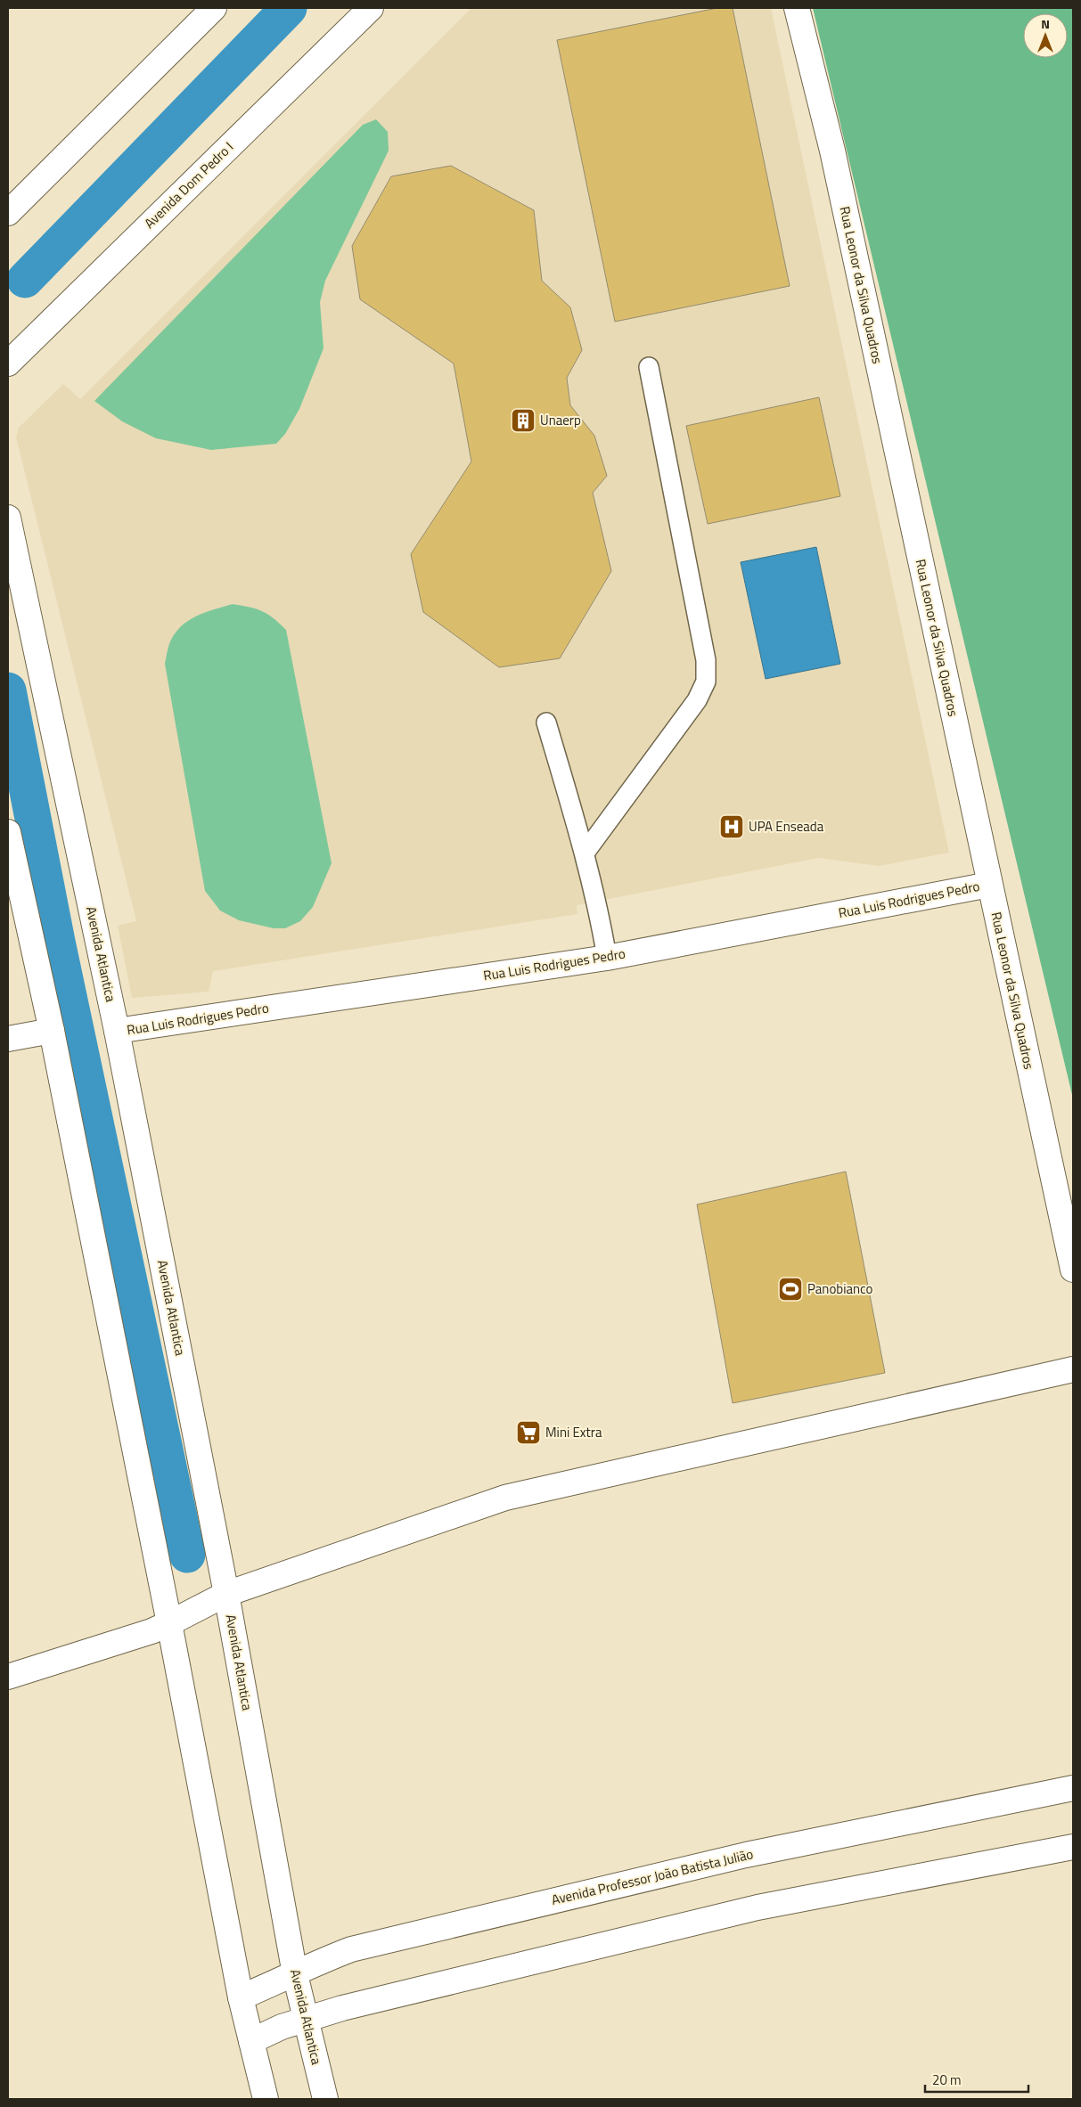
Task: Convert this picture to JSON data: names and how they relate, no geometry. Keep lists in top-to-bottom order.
{
  "streets": {
    "street": [
      "Avenida Dom Pedro I",
      "Rua Leonor da Silva Quadros",
      "Rua Luis Rodrigues Pedro",
      "Avenida Atlantica",
      "Avenida Professor João Batista Julião"
    ]
  },
  "crossings": [
    ["Rua Leonor da Silva Quadros", "Rua Luis Rodrigues Pedro"],
    ["Rua Luis Rodrigues Pedro", "Avenida Atlantica"],
    ["Avenida Atlantica", "Avenida Professor João Batista Julião"]
  ],
  "places": {
    "building": ["Unaerp"],
    "hospital": ["UPA Enseada"],
    "sports": ["Panobianco"],
    "supermarket": ["Mini Extra"]
  },
  "scale_bar": "20 m",
  "north": "top"
}
